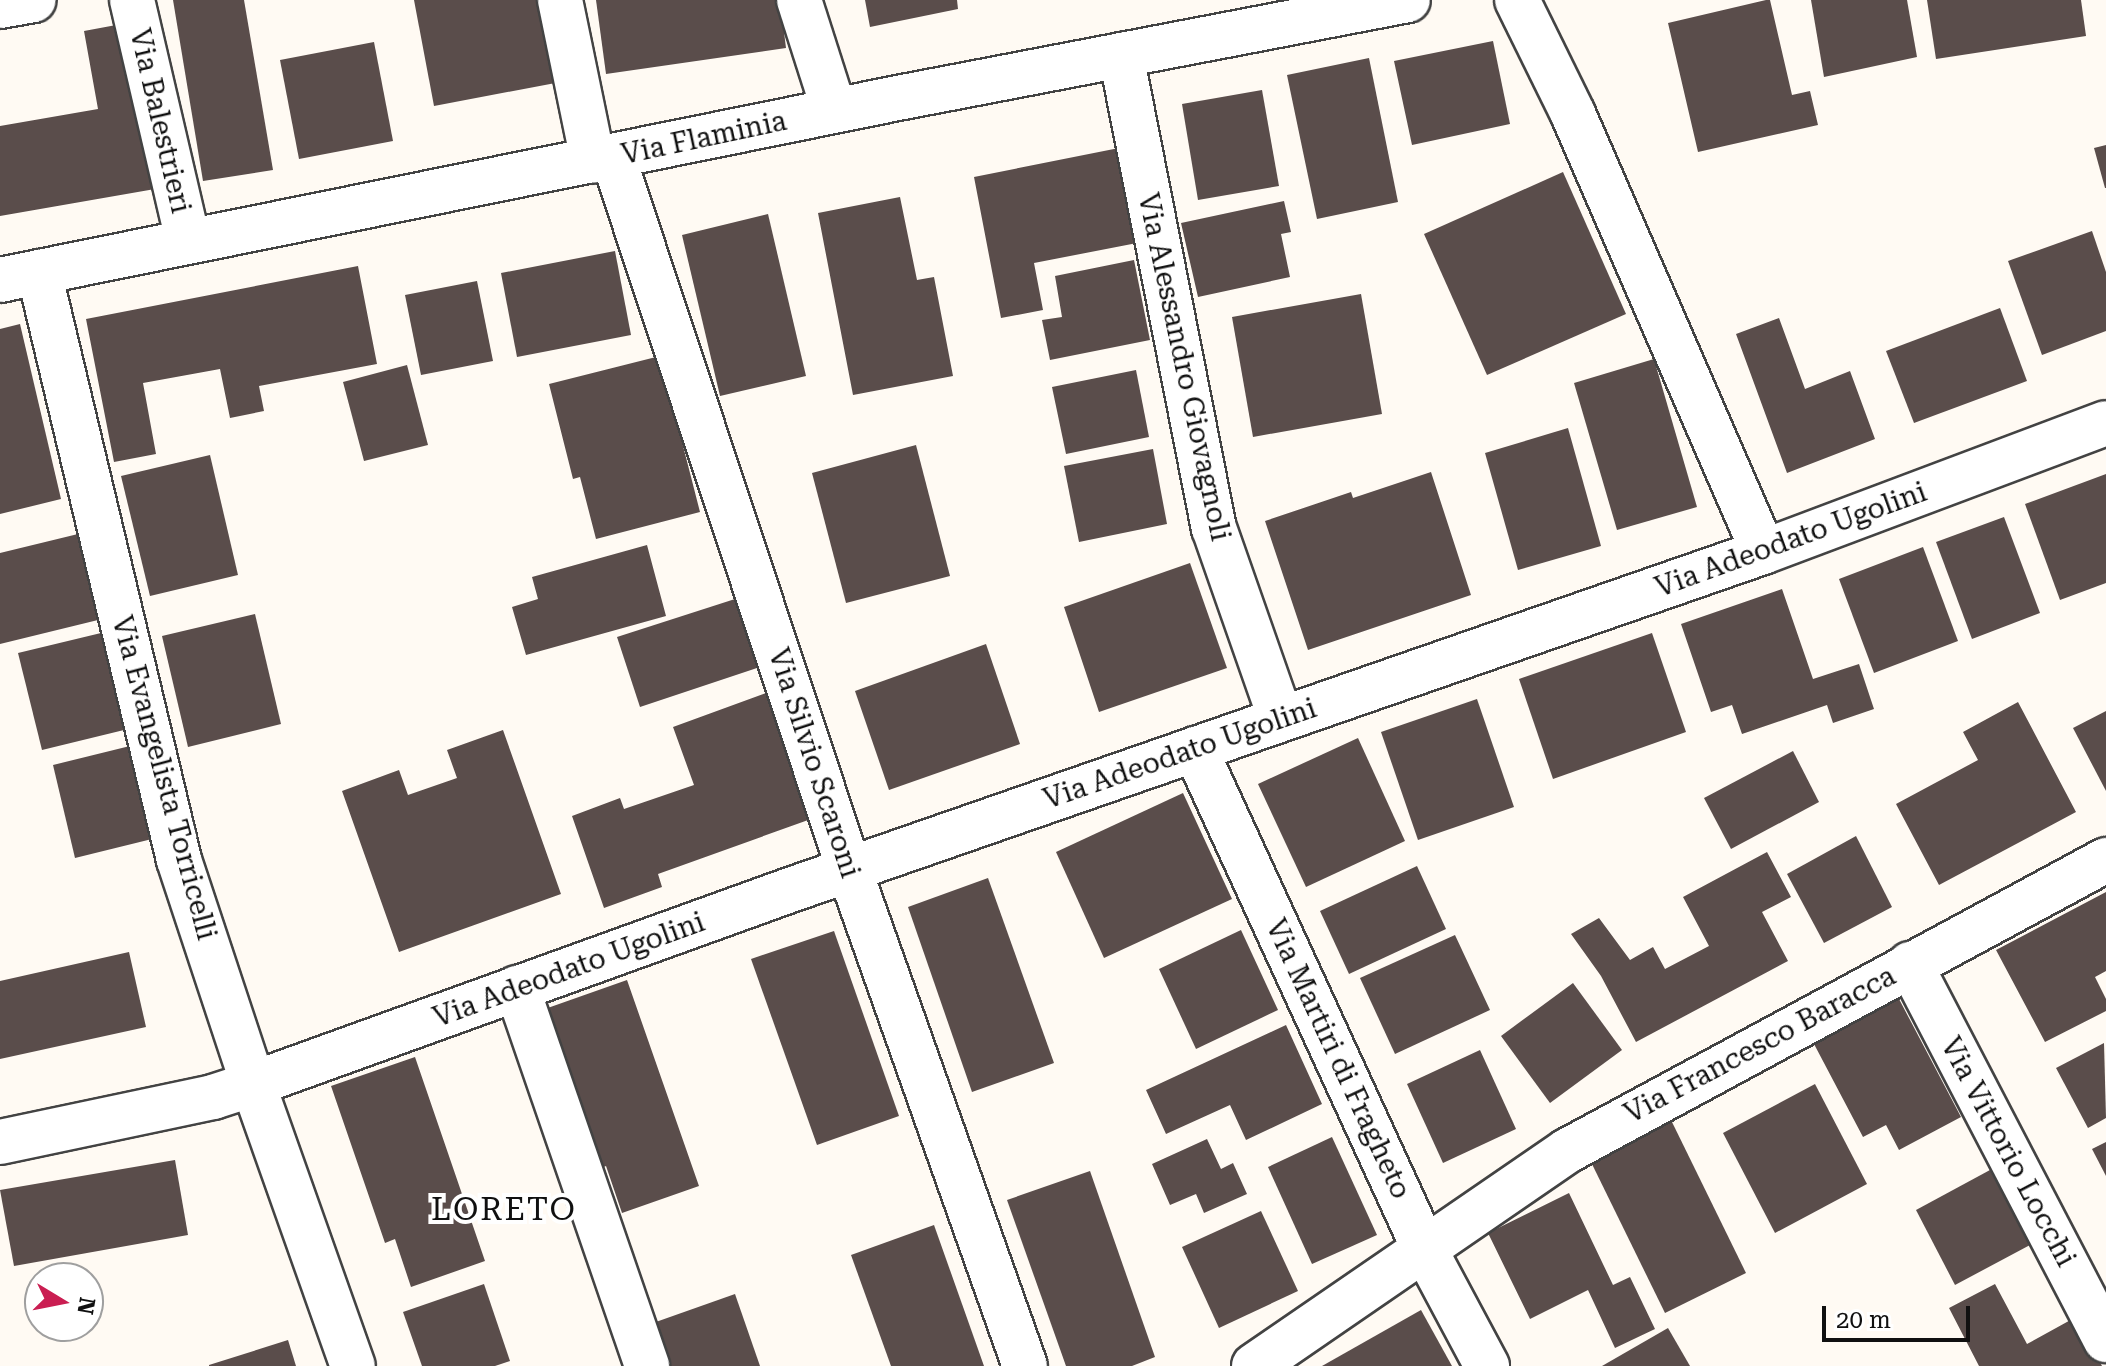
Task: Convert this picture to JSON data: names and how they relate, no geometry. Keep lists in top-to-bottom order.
{
  "streets": {
    "street": [
      "Via Balestrieri",
      "Via Flaminia",
      "Via Alessandro Giovagnoli",
      "Via Adeodato Ugolini",
      "Via Silvio Scaroni",
      "Via Evangelista Torricelli",
      "Via Francesco Baracca",
      "Via Martiri di Fragheto",
      "Via Vittorio Locchi"
    ]
  },
  "crossings": [
    ["Via Balestrieri", "Via Flaminia"],
    ["Via Flaminia", "Via Alessandro Giovagnoli"],
    ["Via Flaminia", "Via Silvio Scaroni"],
    ["Via Flaminia", "Via Evangelista Torricelli"],
    ["Via Alessandro Giovagnoli", "Via Adeodato Ugolini"],
    ["Via Adeodato Ugolini", "Via Silvio Scaroni"],
    ["Via Adeodato Ugolini", "Via Evangelista Torricelli"],
    ["Via Adeodato Ugolini", "Via Martiri di Fragheto"],
    ["Via Francesco Baracca", "Via Martiri di Fragheto"],
    ["Via Francesco Baracca", "Via Vittorio Locchi"]
  ],
  "districts": ["LORETO"],
  "scale_bar": "20 m",
  "north": "right"
}
